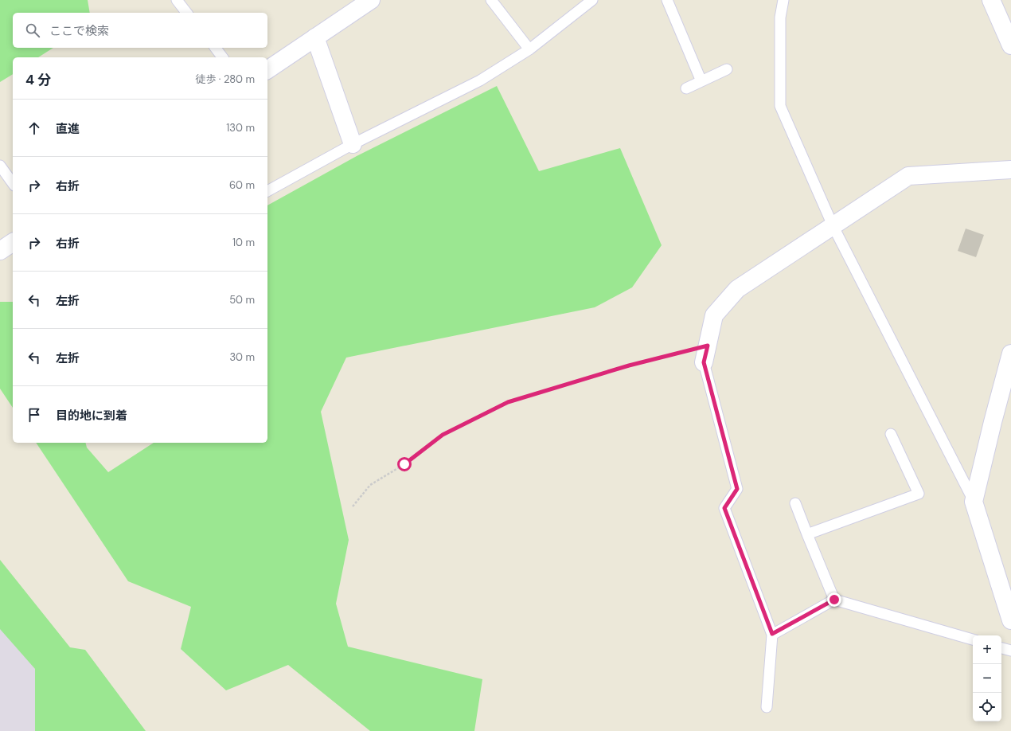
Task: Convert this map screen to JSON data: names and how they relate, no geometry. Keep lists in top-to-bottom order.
{
  "page": {
    "search": "ここで検索",
    "heading": ["4 分", "徒歩 · 280 m"],
    "list": [
      ["直進", "130 m"],
      ["右折", "60 m"],
      ["右折", "10 m"],
      ["左折", "50 m"],
      ["左折", "30 m"],
      "目的地に到着"
    ],
    "map_buttons": ["+", "−"]
  }
}
